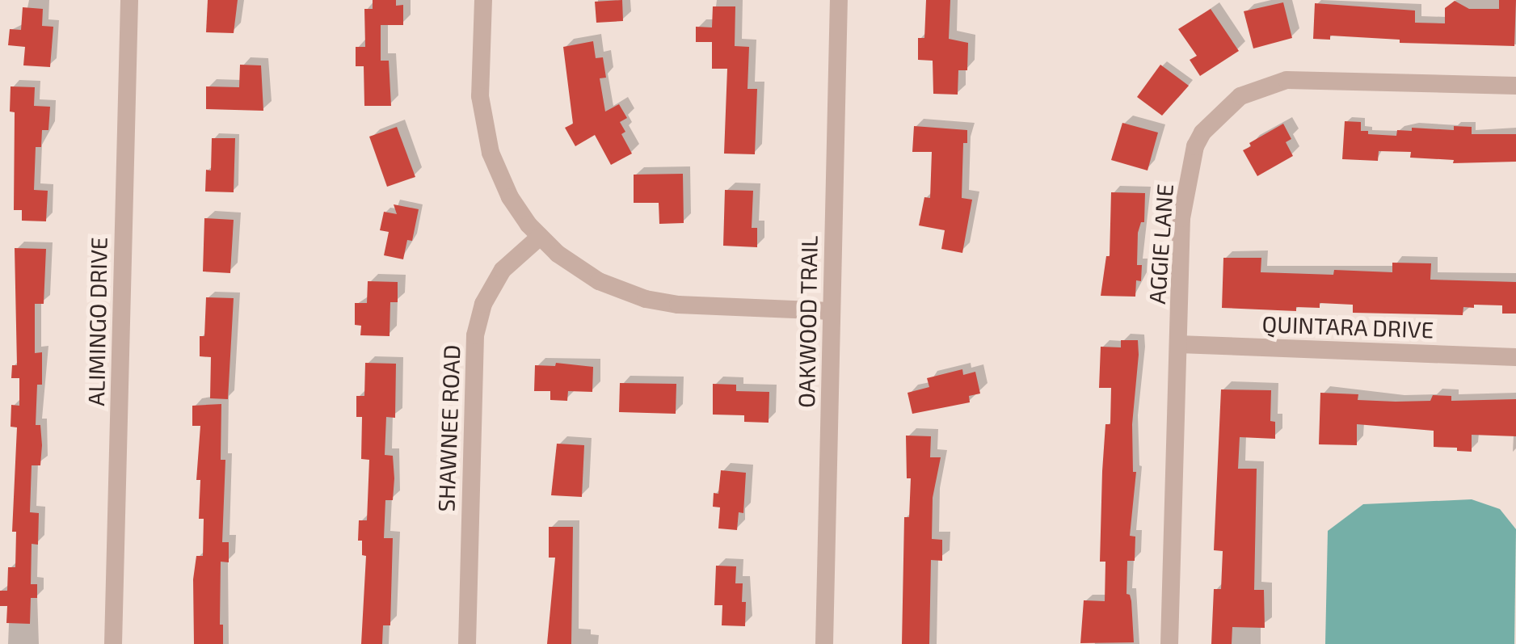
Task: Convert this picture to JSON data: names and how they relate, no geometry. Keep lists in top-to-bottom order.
{
  "streets": {
    "street": [
      "AGGIE LANE",
      "ALIMINGO DRIVE",
      "OAKWOOD TRAIL",
      "QUINTARA DRIVE",
      "SHAWNEE ROAD"
    ]
  },
  "crossings": [
    ["AGGIE LANE", "QUINTARA DRIVE"]
  ]
}
